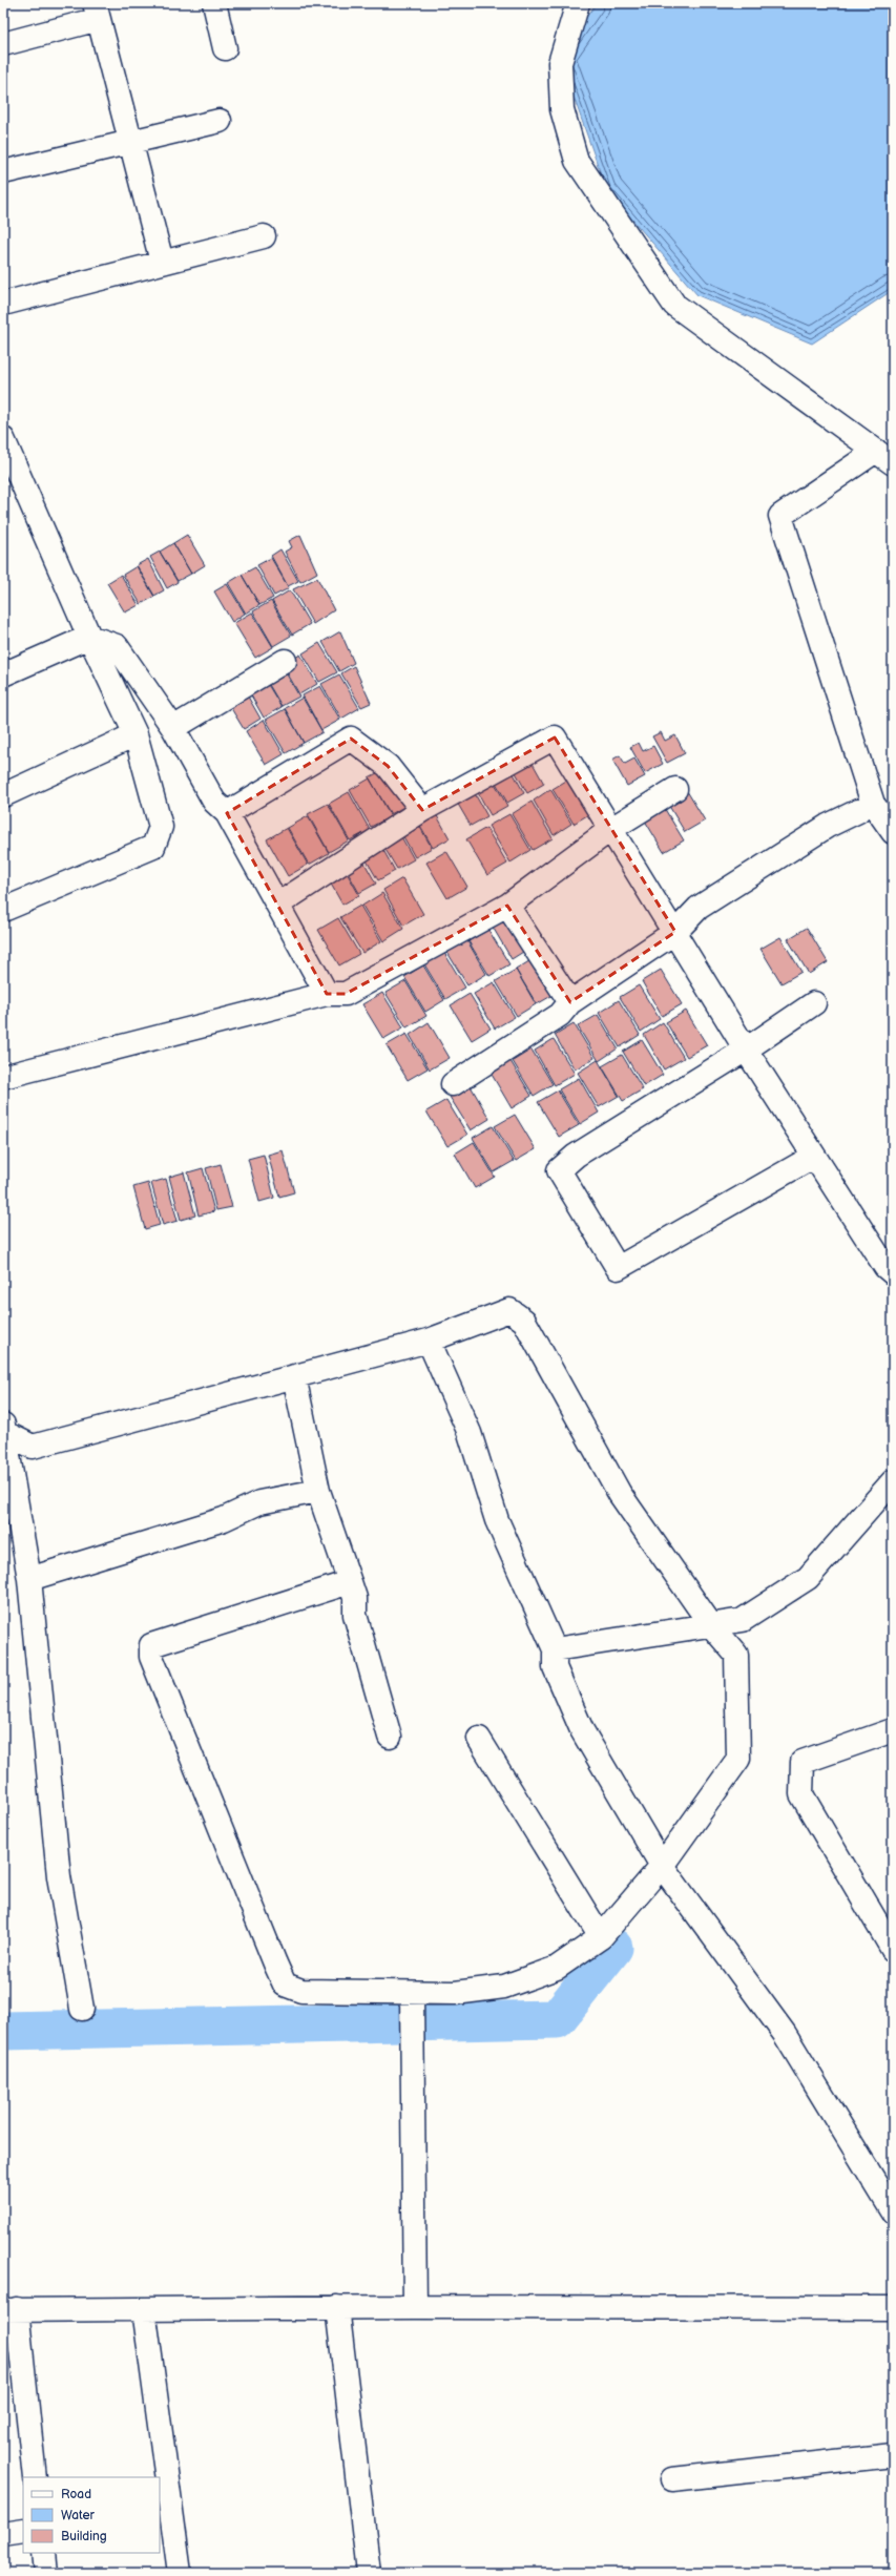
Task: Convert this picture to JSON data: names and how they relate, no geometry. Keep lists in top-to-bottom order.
{
  "legend": ["Road", "Water", "Building"]
}
